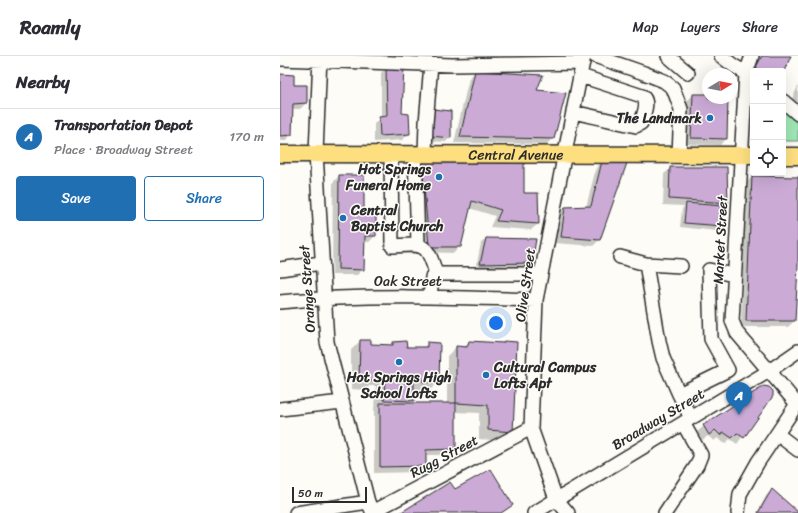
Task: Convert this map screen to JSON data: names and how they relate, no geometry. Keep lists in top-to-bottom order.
{
  "streets": {
    "main road": ["Central Avenue"],
    "street": [
      "Market Street",
      "Oak Street",
      "Olive Street",
      "Orange Street",
      "Broadway Street",
      "Rugg Street"
    ]
  },
  "crossings": [
    ["Central Avenue", "Market Street"],
    ["Central Avenue", "Olive Street"],
    ["Central Avenue", "Orange Street"],
    ["Market Street", "Broadway Street"],
    ["Oak Street", "Olive Street"],
    ["Oak Street", "Orange Street"],
    ["Olive Street", "Broadway Street"],
    ["Olive Street", "Rugg Street"],
    ["Orange Street", "Rugg Street"]
  ],
  "places": [
    "The Landmark",
    "Hot Springs Funeral Home",
    "Central Baptist Church",
    "Hot Springs High School Lofts",
    "Cultural Campus Lofts Apt"
  ],
  "scale_bar": "50 m",
  "north": "right",
  "page": {
    "header": "Roamly",
    "nav": ["Map", "Layers", "Share"],
    "heading": "Nearby",
    "map_buttons": ["+", "−"],
    "list": [
      {
        "mark": "A",
        "name": "Transportation Depot",
        "note": "Place · Broadway Street",
        "value": "170 m"
      }
    ],
    "buttons": ["Save", "Share"],
    "pins": "A",
    "scale": "50 m"
  }
}
